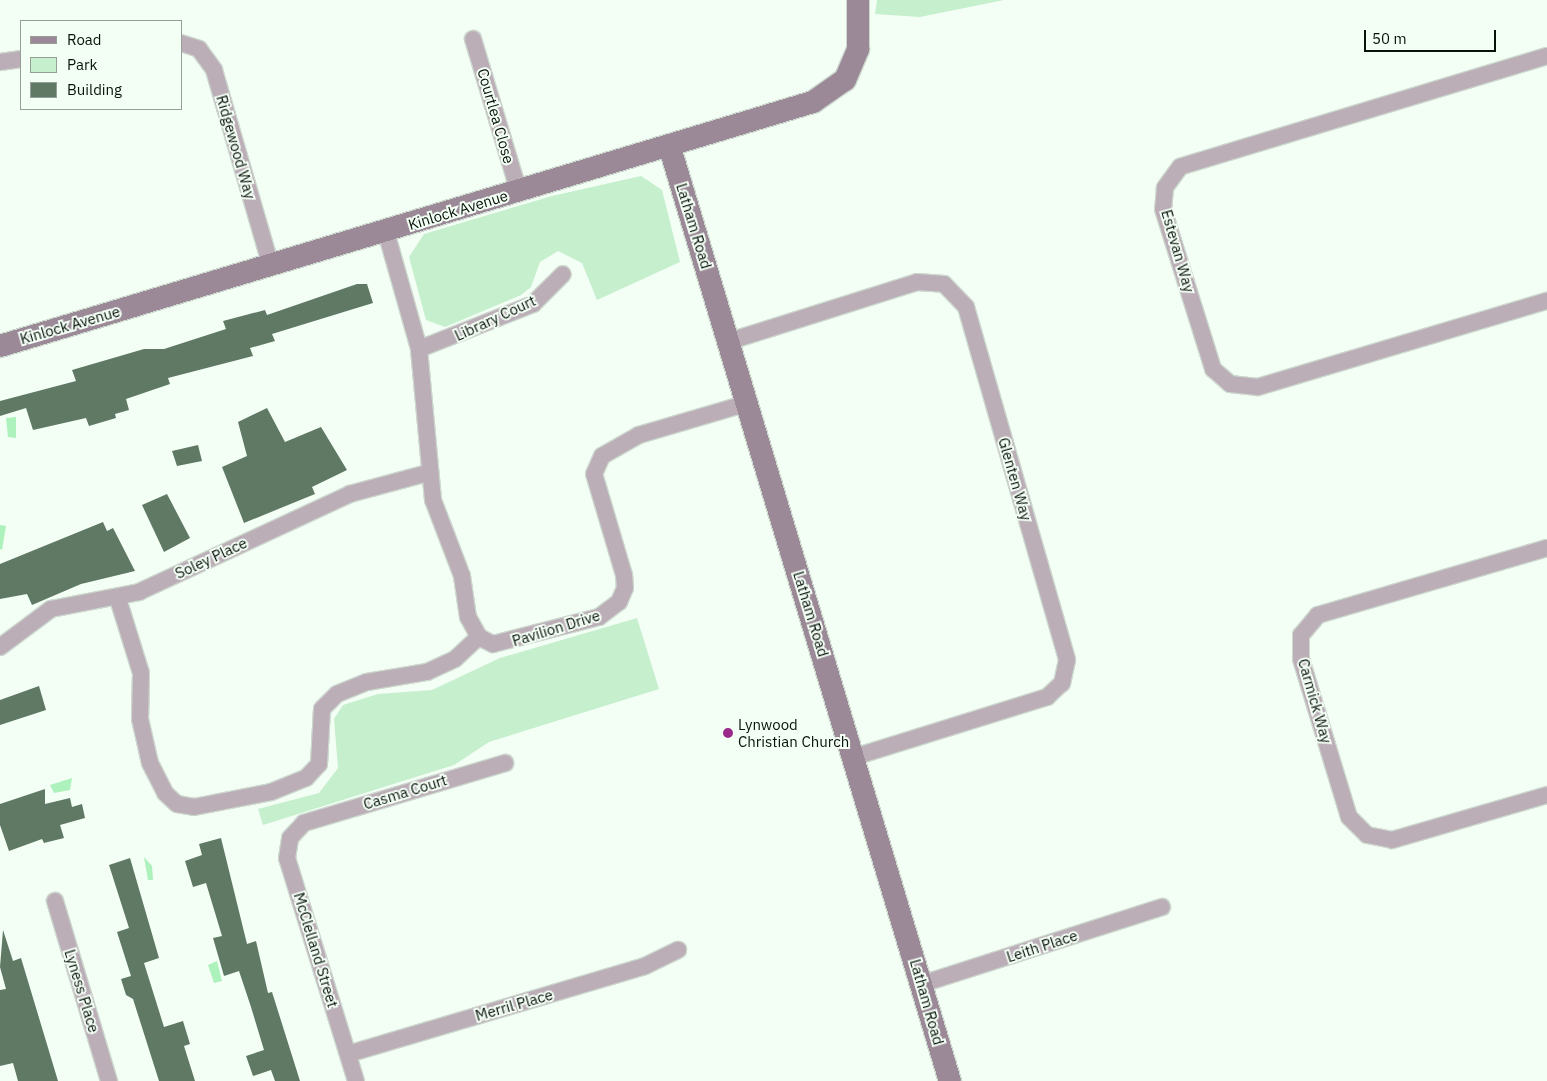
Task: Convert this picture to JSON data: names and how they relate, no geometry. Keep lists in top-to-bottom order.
{
  "streets": {
    "street": [
      "Courtlea Close",
      "Ridgewood Way",
      "Kinlock Avenue",
      "Latham Road",
      "Estevan Way",
      "Library Court",
      "Glenten Way",
      "Soley Place",
      "Pavilion Drive",
      "Carmick Way",
      "Casma Court",
      "Leith Place",
      "McClelland Street",
      "Lyness Place",
      "Merril Place"
    ]
  },
  "crossings": [
    ["Courtlea Close", "Kinlock Avenue"],
    ["Ridgewood Way", "Kinlock Avenue"],
    ["Kinlock Avenue", "Latham Road"],
    ["Latham Road", "Glenten Way"],
    ["Latham Road", "Pavilion Drive"],
    ["Latham Road", "Leith Place"],
    ["Casma Court", "McClelland Street"],
    ["McClelland Street", "Merril Place"]
  ],
  "places": ["Lynwood Christian Church"],
  "legend": ["Road", "Park", "Building"],
  "scale_bar": "50 m"
}
